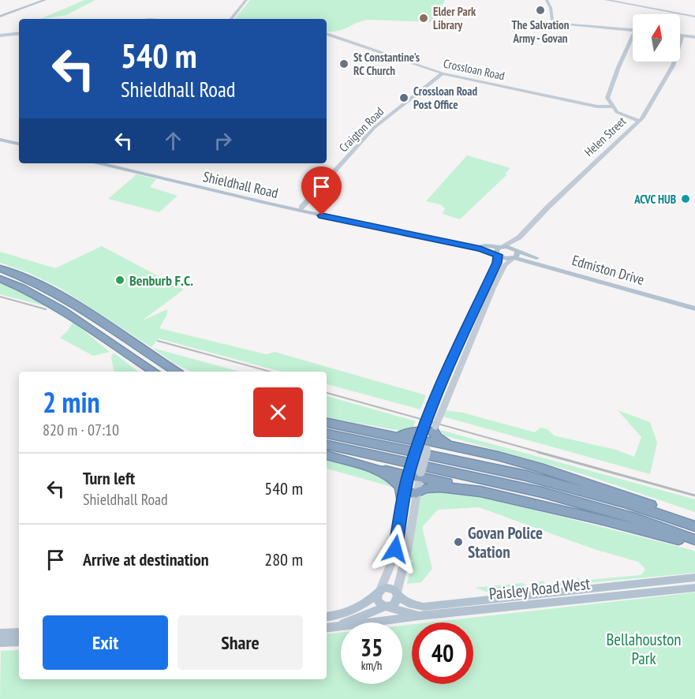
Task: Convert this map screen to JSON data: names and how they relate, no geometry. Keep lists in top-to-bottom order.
{
  "streets": {
    "main road": ["Shieldhall Road", "Edmiston Drive", "Paisley Road West"],
    "street": ["Crossloan Road", "Craigton Road", "Helen Street"]
  },
  "crossings": [
    ["Crossloan Road", "Craigton Road"],
    ["Craigton Road", "Shieldhall Road"],
    ["Helen Street", "Shieldhall Road"],
    ["Helen Street", "Edmiston Drive"],
    ["Shieldhall Road", "Edmiston Drive"]
  ],
  "parks": ["Bellahouston Park"],
  "places": [
    "The Salvation Army - Govan",
    "Elder Park Library",
    "St Constantine's RC Church",
    "Crossloan Road Post Office",
    "ACVC HUB",
    "Benburb F.C.",
    "Govan Police Station"
  ],
  "north": "top",
  "page": {
    "turn": ["540 m", "Shieldhall Road"],
    "heading": ["2 min", "820 m · 07:10"],
    "list": [
      {
        "name": "Turn left",
        "note": "Shieldhall Road",
        "value": "540 m"
      },
      {
        "name": "Arrive at destination",
        "value": "280 m"
      }
    ],
    "buttons": ["Exit", "Share"],
    "speed": "35 km/h",
    "limit": "40"
  }
}
